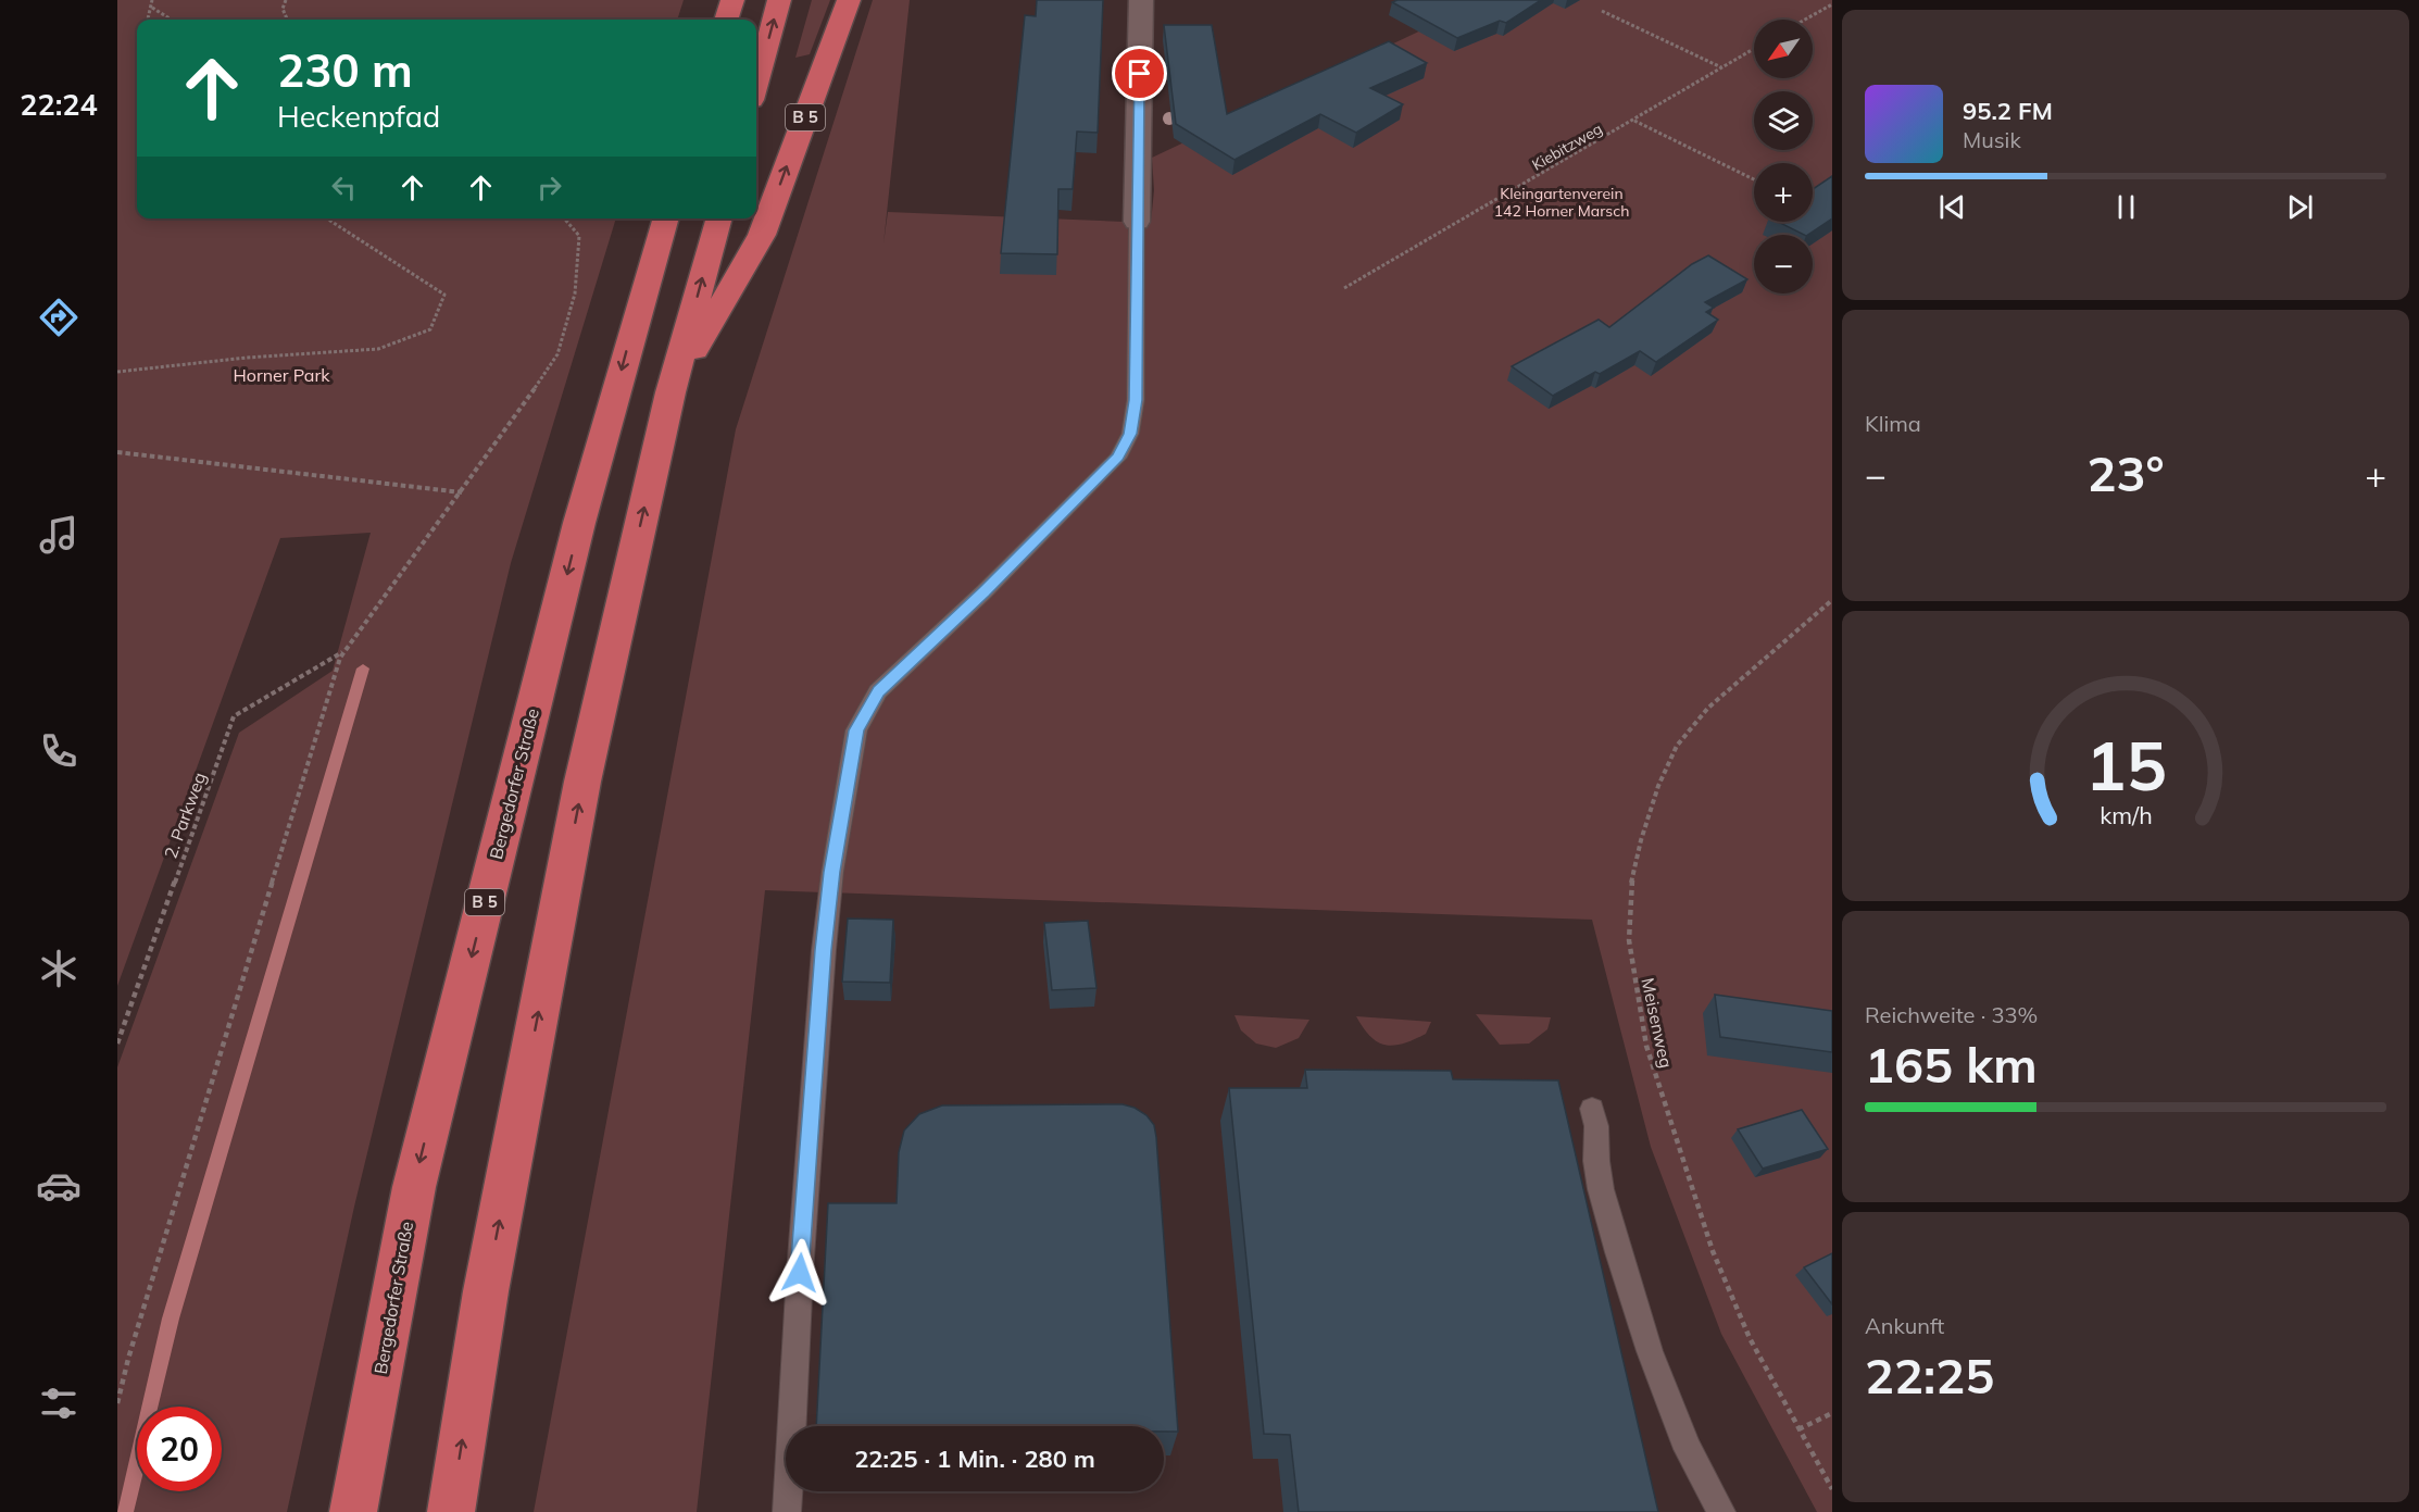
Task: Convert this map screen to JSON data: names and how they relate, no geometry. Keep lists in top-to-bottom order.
{
  "streets": {
    "highway": ["B 5", "Bergedorfer Straße"],
    "path": ["Kiebitzweg", "2. Parkweg", "Meisenweg"]
  },
  "parks": ["Kleingartenverein 142 Horner Marsch", "Horner Park"],
  "north": "bottom left",
  "page": {
    "tabs": "22:24",
    "map_buttons": ["+", "−"],
    "turn": ["230 m", "Heckenpfad"],
    "song": ["95.2 FM", "Musik"],
    "tile": [
      "Klima",
      ["Reichweite · 33%", "165 km"],
      ["Ankunft", "22:25"]
    ],
    "heat": ["−", "23°", "+"],
    "limit": "20",
    "trip": "22:25 · 1 Min. · 280 m",
    "gauge": ["15", "km/h"]
  }
}
